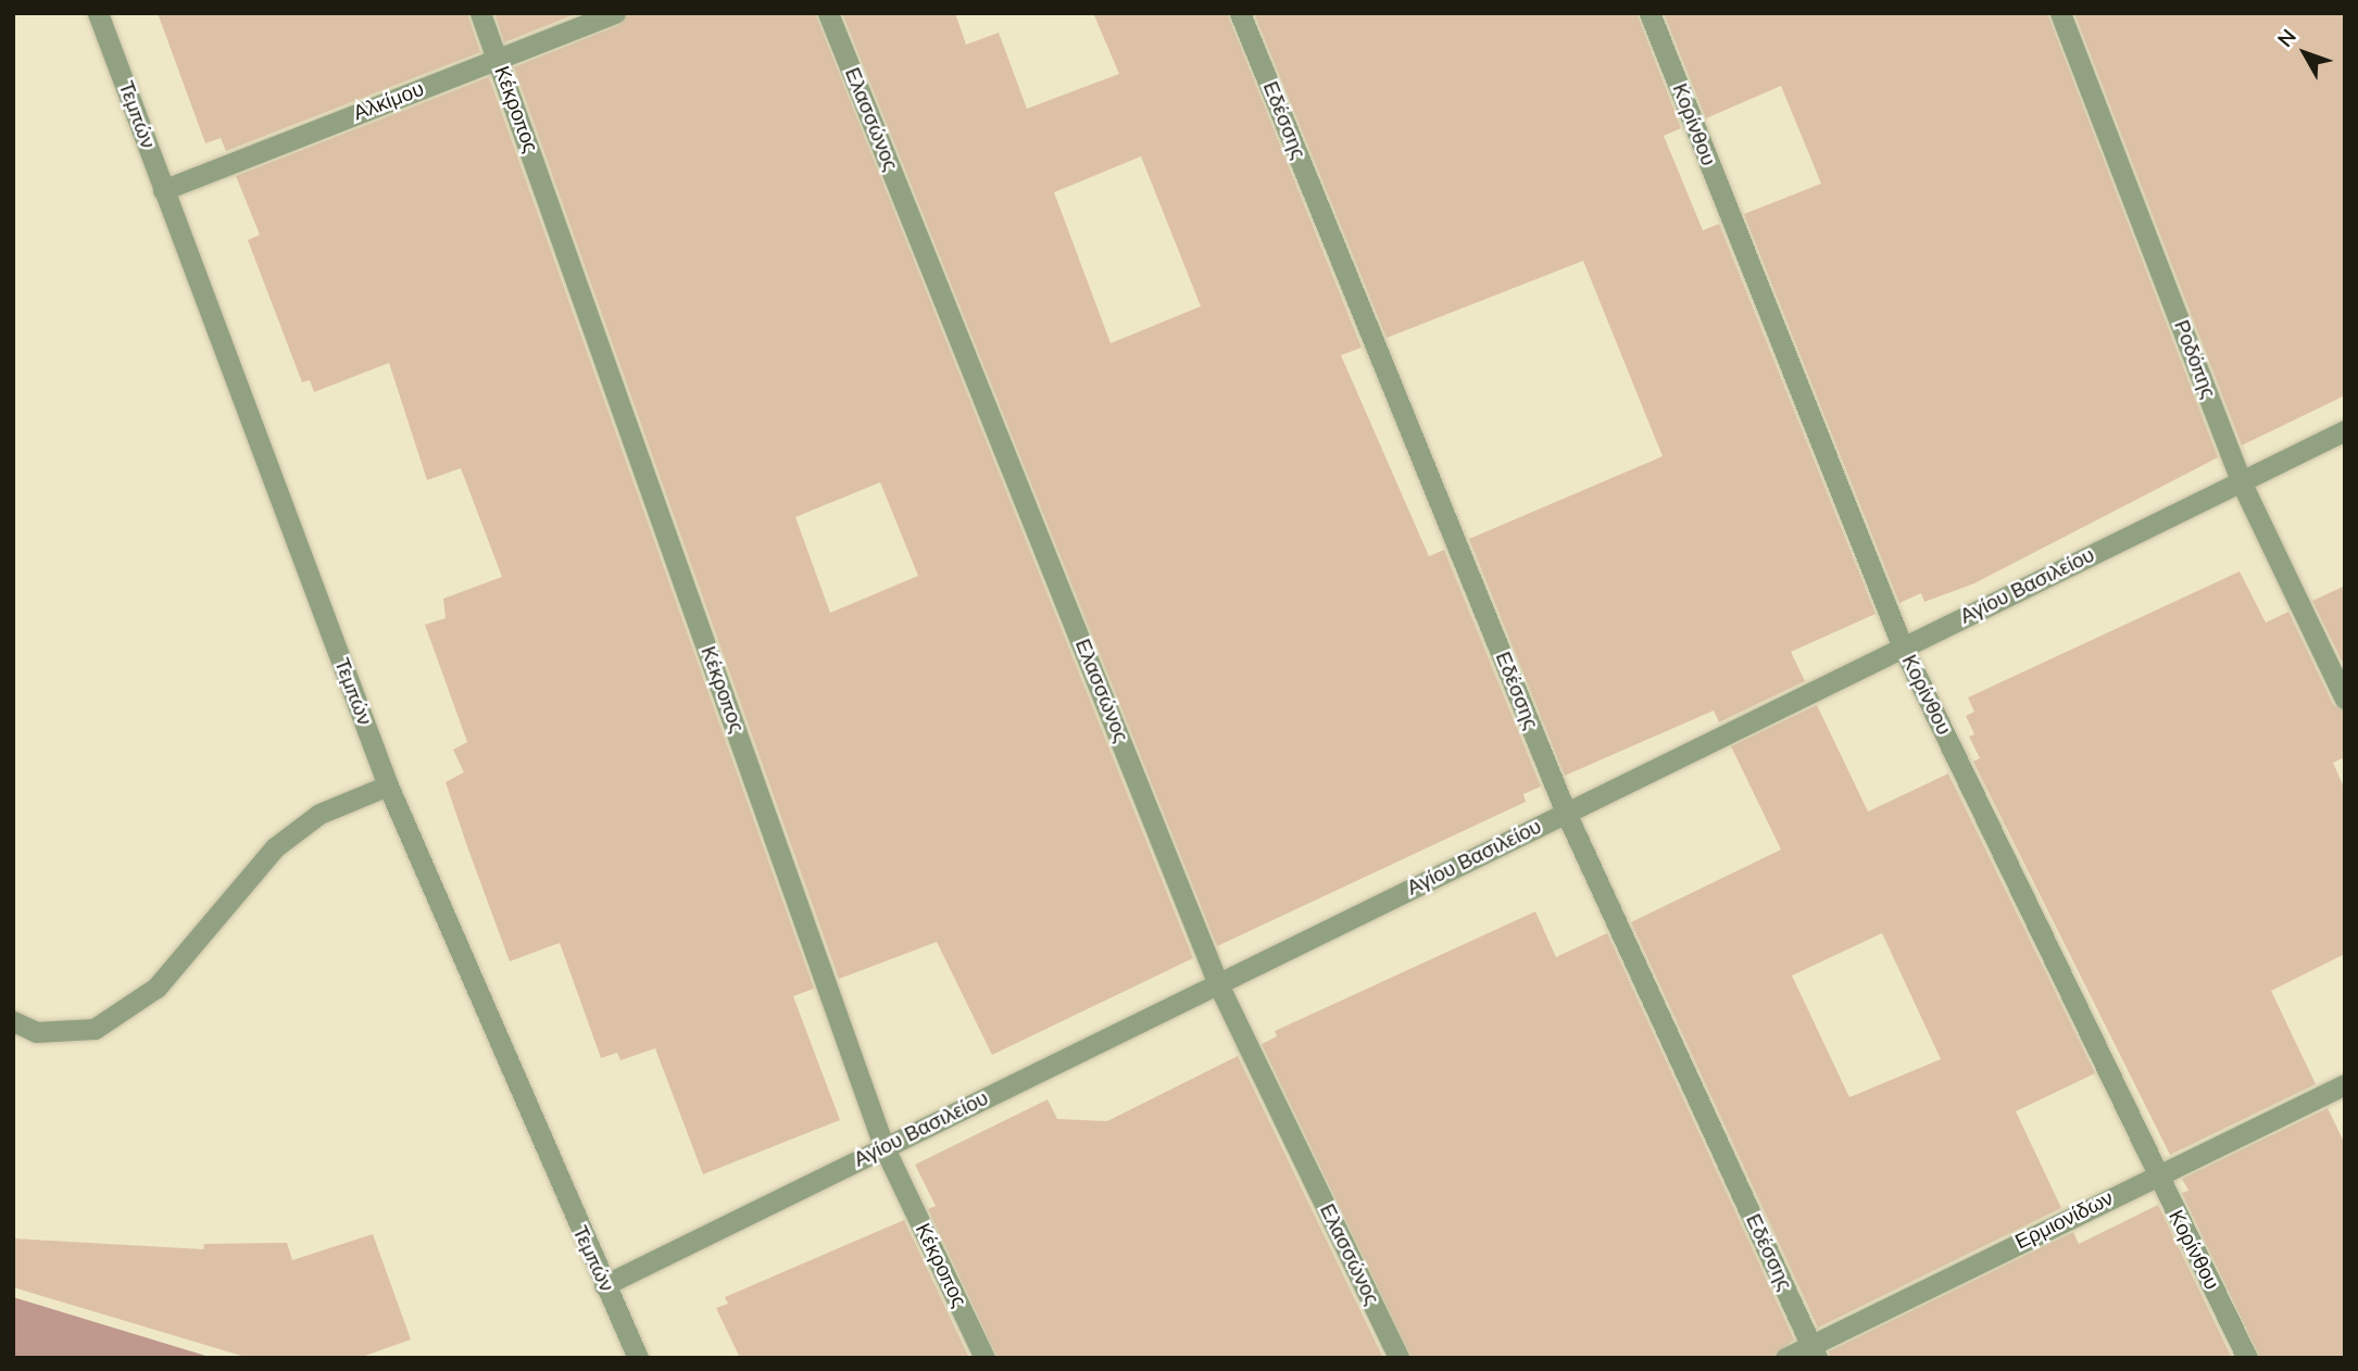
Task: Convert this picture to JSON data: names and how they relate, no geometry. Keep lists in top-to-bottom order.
{
  "streets": {
    "street": [
      "Αλκίμου",
      "Κέκροπος",
      "Τεμπών",
      "Ελασσώνος",
      "Εδέσσης",
      "Κορίνθου",
      "Ροδόπης",
      "Αγίου Βασιλείου",
      "Ερμιονίδων"
    ]
  },
  "crossings": [
    ["Αλκίμου", "Κέκροπος"],
    ["Αλκίμου", "Τεμπών"],
    ["Κέκροπος", "Αγίου Βασιλείου"],
    ["Τεμπών", "Αγίου Βασιλείου"],
    ["Ελασσώνος", "Αγίου Βασιλείου"],
    ["Εδέσσης", "Αγίου Βασιλείου"],
    ["Εδέσσης", "Ερμιονίδων"],
    ["Κορίνθου", "Αγίου Βασιλείου"],
    ["Κορίνθου", "Ερμιονίδων"],
    ["Ροδόπης", "Αγίου Βασιλείου"]
  ],
  "north": "top left"
}
